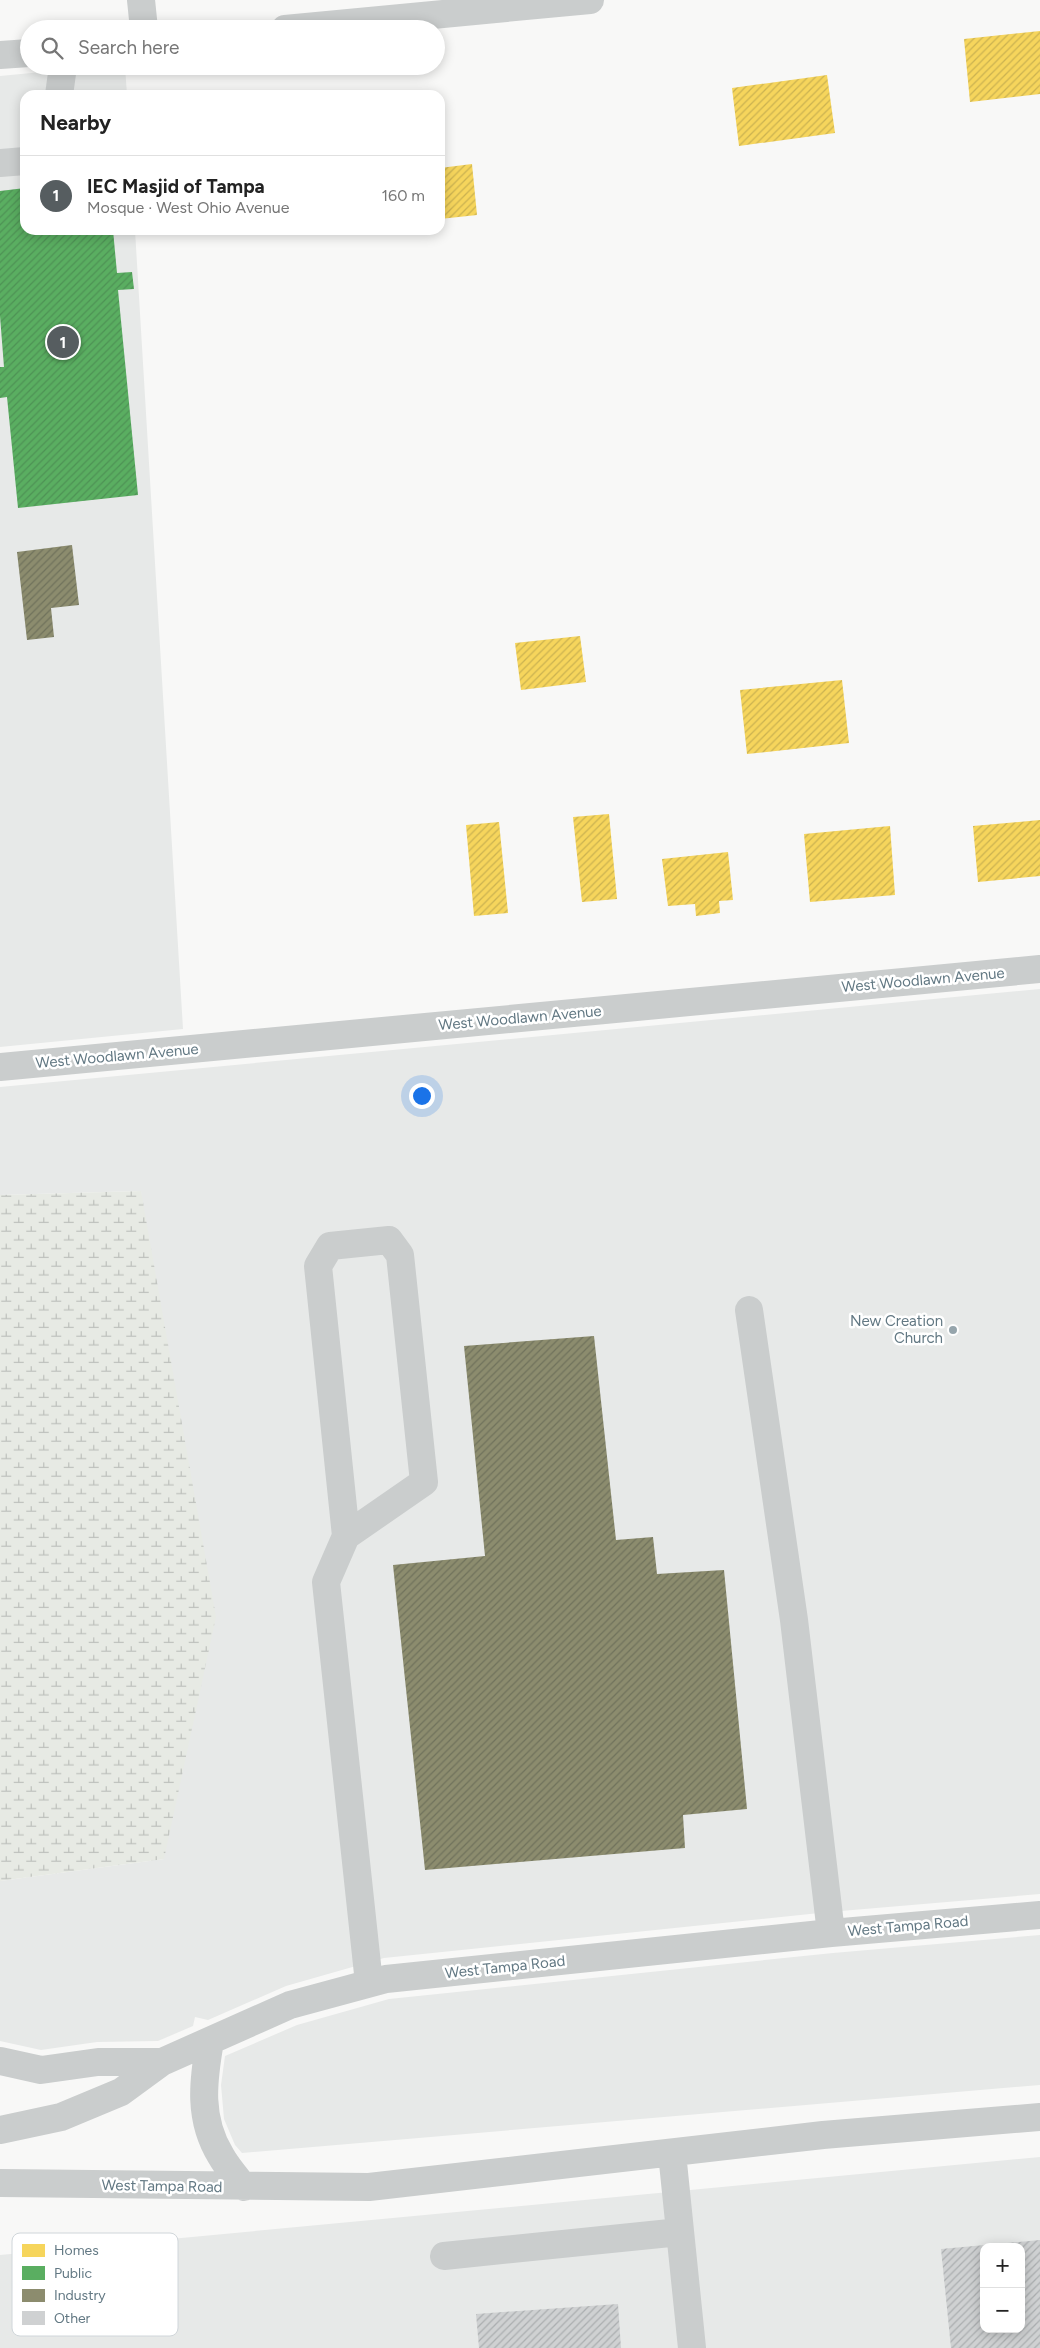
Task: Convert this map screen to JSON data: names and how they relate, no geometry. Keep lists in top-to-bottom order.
{
  "streets": {
    "street": ["West Woodlawn Avenue", "West Tampa Road"]
  },
  "places": ["New Creation Church"],
  "legend": [
    "Homes",
    "Public",
    "Industry",
    "Other"
  ],
  "page": {
    "search": "Search here",
    "heading": "Nearby",
    "list": [
      {
        "mark": "1",
        "name": "IEC Masjid of Tampa",
        "note": "Mosque · West Ohio Avenue",
        "value": "160 m"
      }
    ],
    "pins": "1",
    "map_buttons": ["+", "−"]
  }
}
